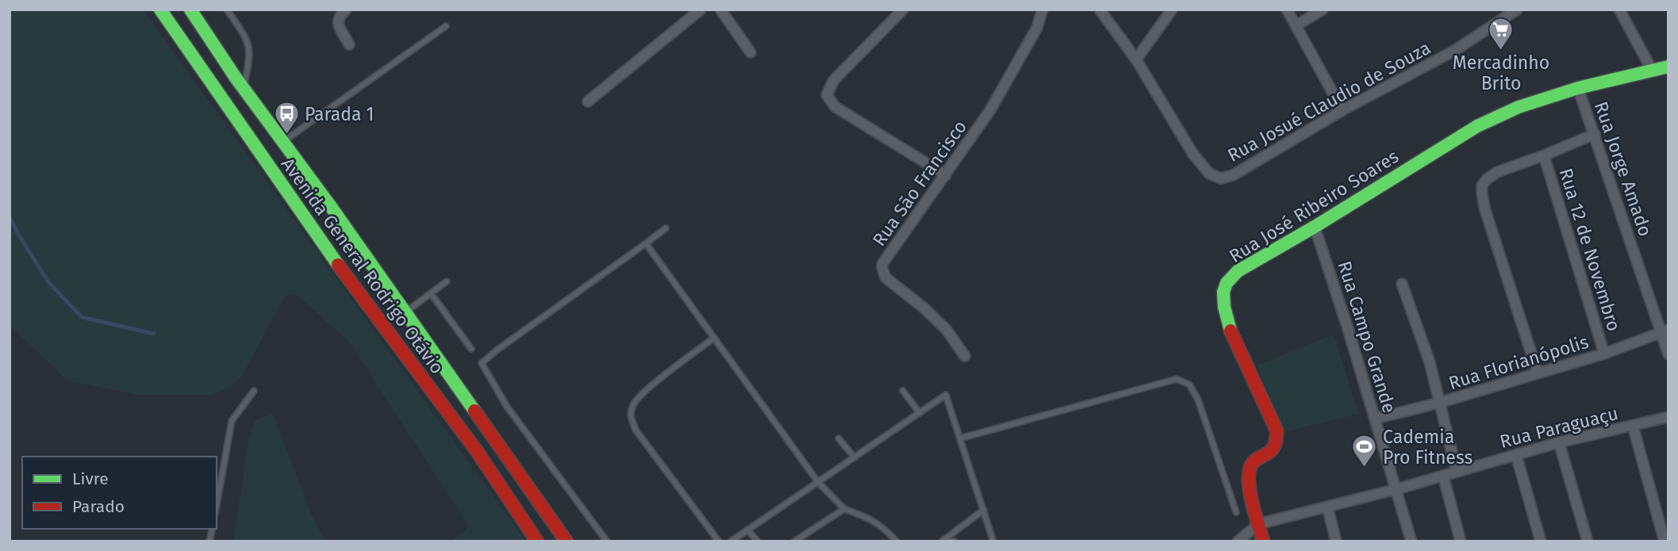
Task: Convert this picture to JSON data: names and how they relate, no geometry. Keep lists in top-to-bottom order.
{
  "streets": {
    "main road": ["Rua José Ribeiro Soares", "Avenida General Rodrigo Otávio"],
    "street": [
      "Rua Josué Claudio de Souza",
      "Rua Jorge Amado",
      "Rua São Francisco",
      "Rua 12 de Novembro",
      "Rua Campo Grande",
      "Rua Florianópolis",
      "Rua Paraguaçu"
    ]
  },
  "crossings": [
    ["Rua Jorge Amado", "Rua José Ribeiro Soares"],
    ["Rua Jorge Amado", "Rua Florianópolis"],
    ["Rua José Ribeiro Soares", "Rua Campo Grande"],
    ["Rua José Ribeiro Soares", "Rua Paraguaçu"],
    ["Rua 12 de Novembro", "Rua Florianópolis"],
    ["Rua Campo Grande", "Rua Florianópolis"],
    ["Rua Campo Grande", "Rua Paraguaçu"]
  ],
  "places": {
    "supermarket": ["Mercadinho Brito"],
    "bus stop": ["Parada 1"],
    "sports": ["Cademia Pro Fitness"]
  },
  "legend": ["Livre", "Parado"]
}
